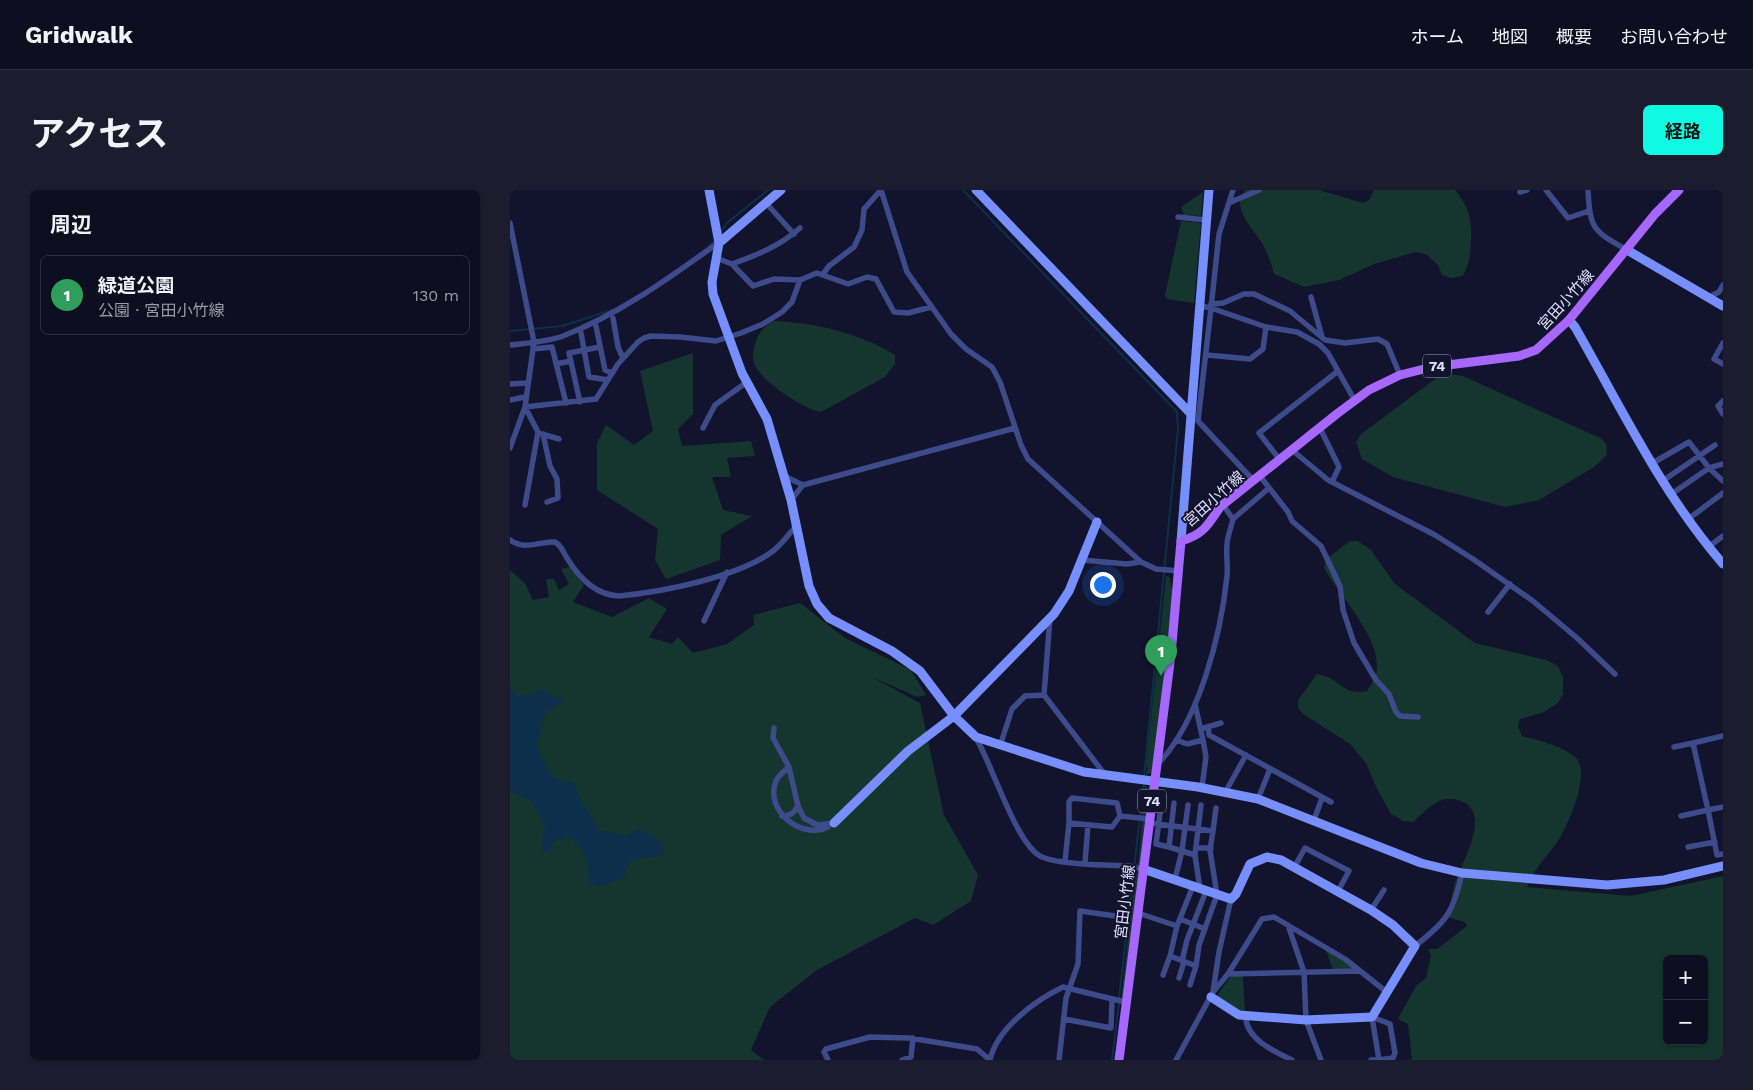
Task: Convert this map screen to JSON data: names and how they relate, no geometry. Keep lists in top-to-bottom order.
{
  "streets": {
    "main road": ["宮田小竹線", "74"]
  },
  "page": {
    "header": "Gridwalk",
    "nav": [
      "ホーム",
      "地図",
      "概要",
      "お問い合わせ"
    ],
    "title": "アクセス",
    "buttons": "経路",
    "heading": "周辺",
    "list": [
      {
        "mark": "1",
        "name": "緑道公園",
        "note": "公園 · 宮田小竹線",
        "value": "130 m"
      }
    ],
    "pins": "1",
    "map_buttons": ["+", "−"]
  }
}
